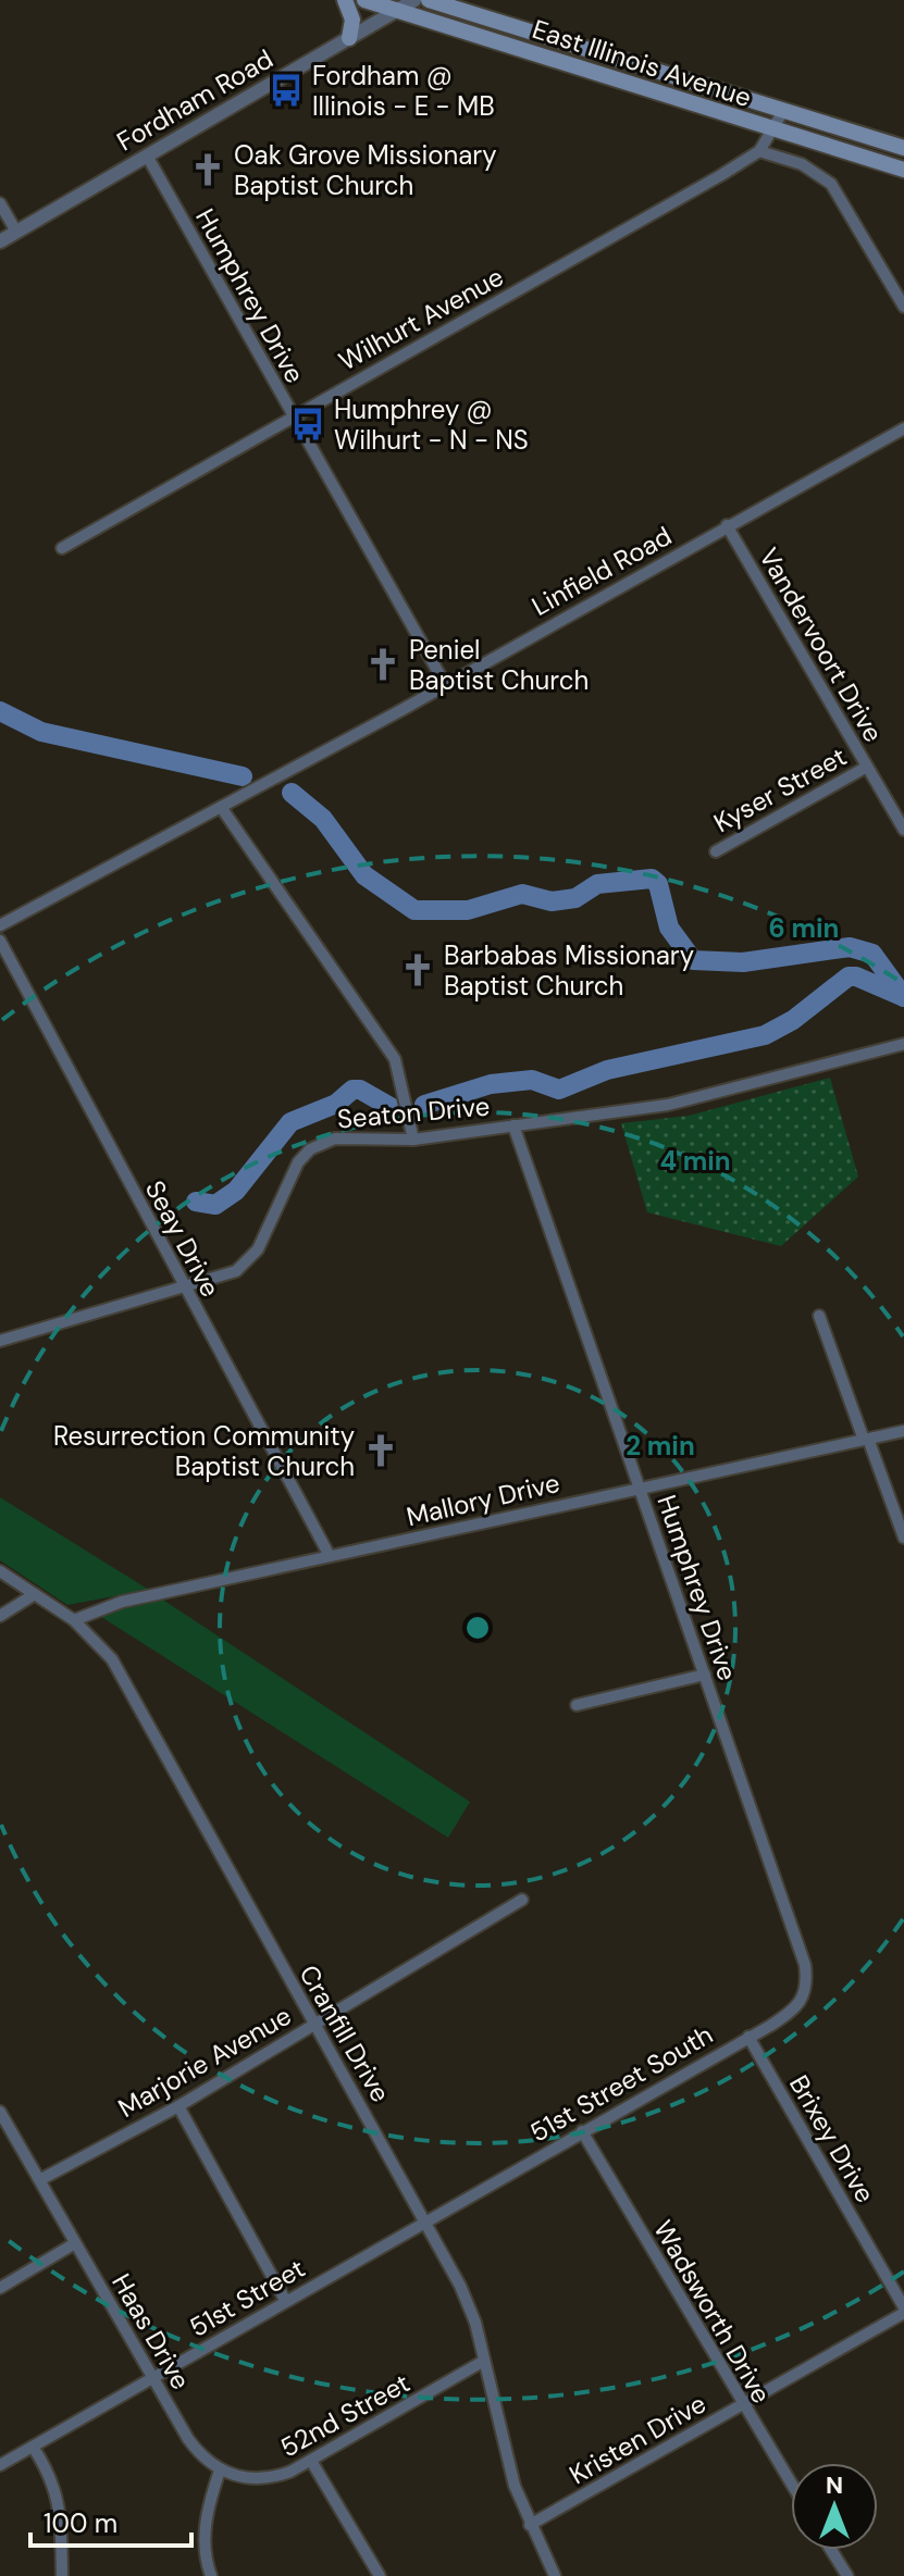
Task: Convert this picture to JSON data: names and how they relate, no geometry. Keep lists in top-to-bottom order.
{
  "streets": {
    "main road": ["East Illinois Avenue"],
    "street": [
      "Fordham Road",
      "Humphrey Drive",
      "Wilhurt Avenue",
      "Linfield Road",
      "Vandervoort Drive",
      "Kyser Street",
      "Seaton Drive",
      "Seay Drive",
      "Mallory Drive",
      "Cranfill Drive",
      "Marjorie Avenue",
      "51st Street South",
      "Brixey Drive",
      "51st Street",
      "Wadsworth Drive",
      "Haas Drive",
      "52nd Street",
      "Kristen Drive"
    ]
  },
  "crossings": [
    ["East Illinois Avenue", "Fordham Road"],
    ["East Illinois Avenue", "Wilhurt Avenue"],
    ["Fordham Road", "Humphrey Drive"],
    ["Humphrey Drive", "Wilhurt Avenue"],
    ["Humphrey Drive", "Linfield Road"],
    ["Humphrey Drive", "Seaton Drive"],
    ["Humphrey Drive", "Mallory Drive"],
    ["Humphrey Drive", "51st Street South"],
    ["Linfield Road", "Vandervoort Drive"],
    ["Vandervoort Drive", "Kyser Street"],
    ["Seaton Drive", "Seay Drive"],
    ["Seay Drive", "Mallory Drive"],
    ["Mallory Drive", "Cranfill Drive"],
    ["Cranfill Drive", "Marjorie Avenue"],
    ["Cranfill Drive", "51st Street South"],
    ["Cranfill Drive", "51st Street"],
    ["Cranfill Drive", "52nd Street"],
    ["Cranfill Drive", "Kristen Drive"],
    ["Marjorie Avenue", "Haas Drive"],
    ["51st Street South", "Brixey Drive"],
    ["51st Street South", "51st Street"],
    ["51st Street South", "Wadsworth Drive"],
    ["Brixey Drive", "Kristen Drive"],
    ["51st Street", "Haas Drive"],
    ["Wadsworth Drive", "Kristen Drive"],
    ["Haas Drive", "52nd Street"]
  ],
  "places": {
    "bus stop": ["Fordham @ Illinois - E - MB", "Humphrey @ Wilhurt - N - NS"],
    "church": [
      "Oak Grove Missionary Baptist Church",
      "Peniel Baptist Church",
      "Barbabas Missionary Baptist Church",
      "Resurrection Community Baptist Church"
    ]
  },
  "scale_bar": "100 m",
  "north": "top",
  "rings": ["6 min", "4 min", "2 min"]
}
